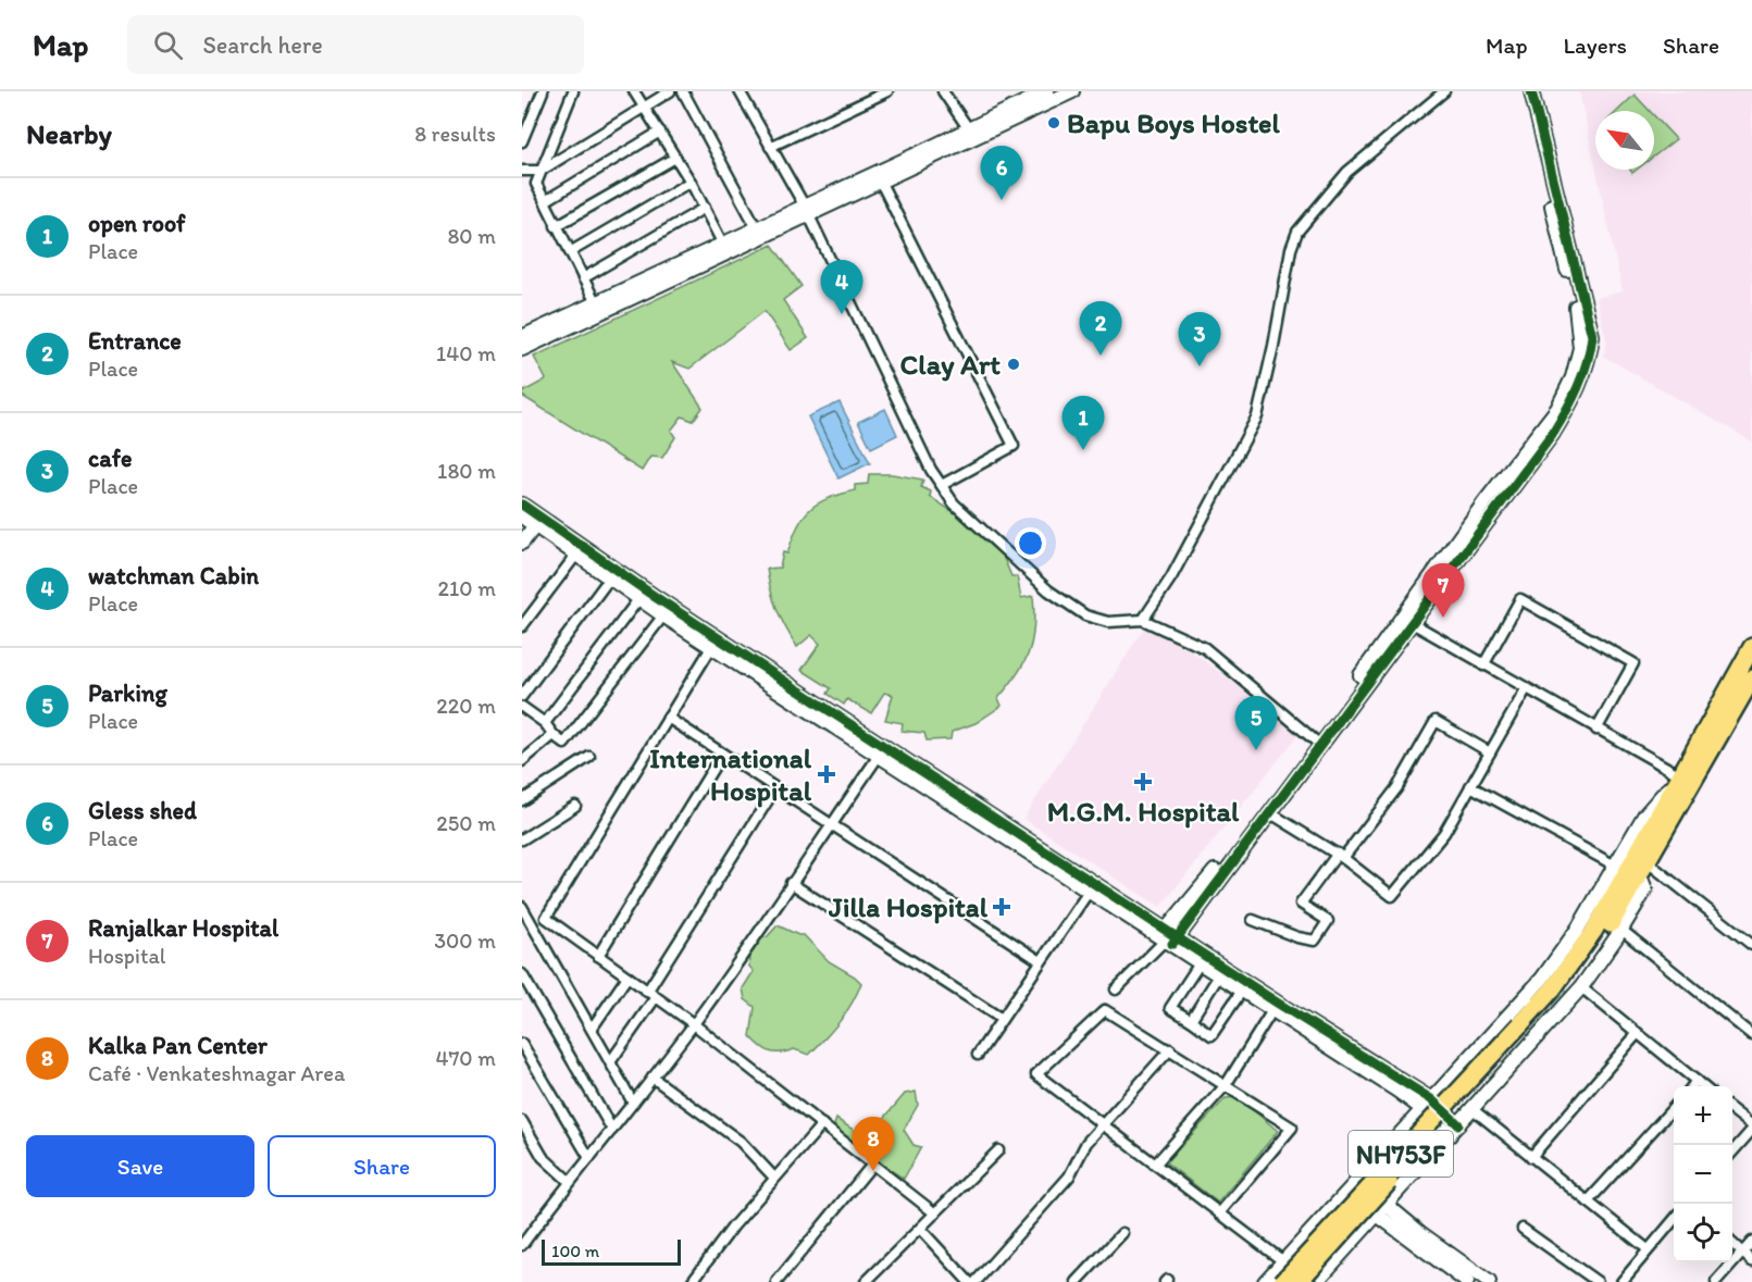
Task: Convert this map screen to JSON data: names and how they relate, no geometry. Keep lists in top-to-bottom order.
{
  "streets": {
    "highway": ["NH753F"]
  },
  "places": {
    "other": ["Bapu Boys Hostel", "Clay Art"],
    "health": ["International Hospital", "M.G.M. Hospital", "Jilla Hospital"]
  },
  "scale_bar": "100 m",
  "north": "top left",
  "page": {
    "header": "Map",
    "search": "Search here",
    "nav": ["Map", "Layers", "Share"],
    "heading": ["Nearby", "8 results"],
    "pins": [
      "6",
      "4",
      "2",
      "3",
      "1",
      "7",
      "5",
      "8"
    ],
    "list": [
      {
        "mark": "1",
        "name": "open roof",
        "note": "Place",
        "value": "80 m"
      },
      {
        "mark": "2",
        "name": "Entrance",
        "note": "Place",
        "value": "140 m"
      },
      {
        "mark": "3",
        "name": "cafe",
        "note": "Place",
        "value": "180 m"
      },
      {
        "mark": "4",
        "name": "watchman Cabin",
        "note": "Place",
        "value": "210 m"
      },
      {
        "mark": "5",
        "name": "Parking",
        "note": "Place",
        "value": "220 m"
      },
      {
        "mark": "6",
        "name": "Gless shed",
        "note": "Place",
        "value": "250 m"
      },
      {
        "mark": "7",
        "name": "Ranjalkar Hospital",
        "note": "Hospital",
        "value": "300 m"
      },
      {
        "mark": "8",
        "name": "Kalka Pan Center",
        "note": "Café · Venkateshnagar Area",
        "value": "470 m"
      }
    ],
    "map_buttons": ["+", "−"],
    "buttons": ["Save", "Share"],
    "scale": "100 m"
  }
}
